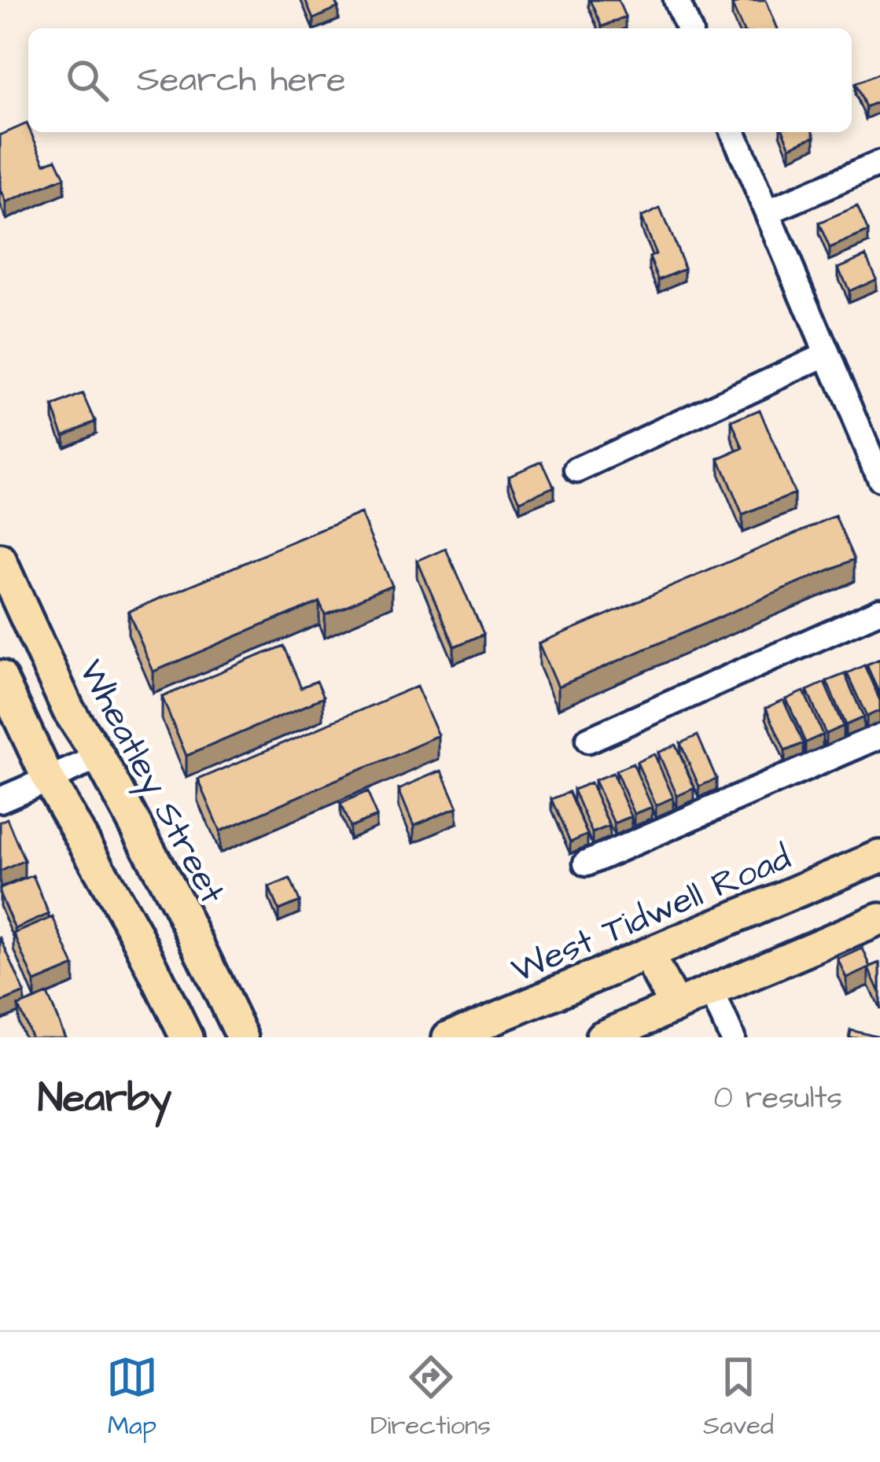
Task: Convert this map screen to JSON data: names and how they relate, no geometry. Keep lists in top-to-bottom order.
{
  "streets": {
    "main road": ["Wheatley Street", "West Tidwell Road"]
  },
  "page": {
    "search": "Search here",
    "heading": ["Nearby", "0 results"],
    "nav": ["Map", "Directions", "Saved"]
  }
}
